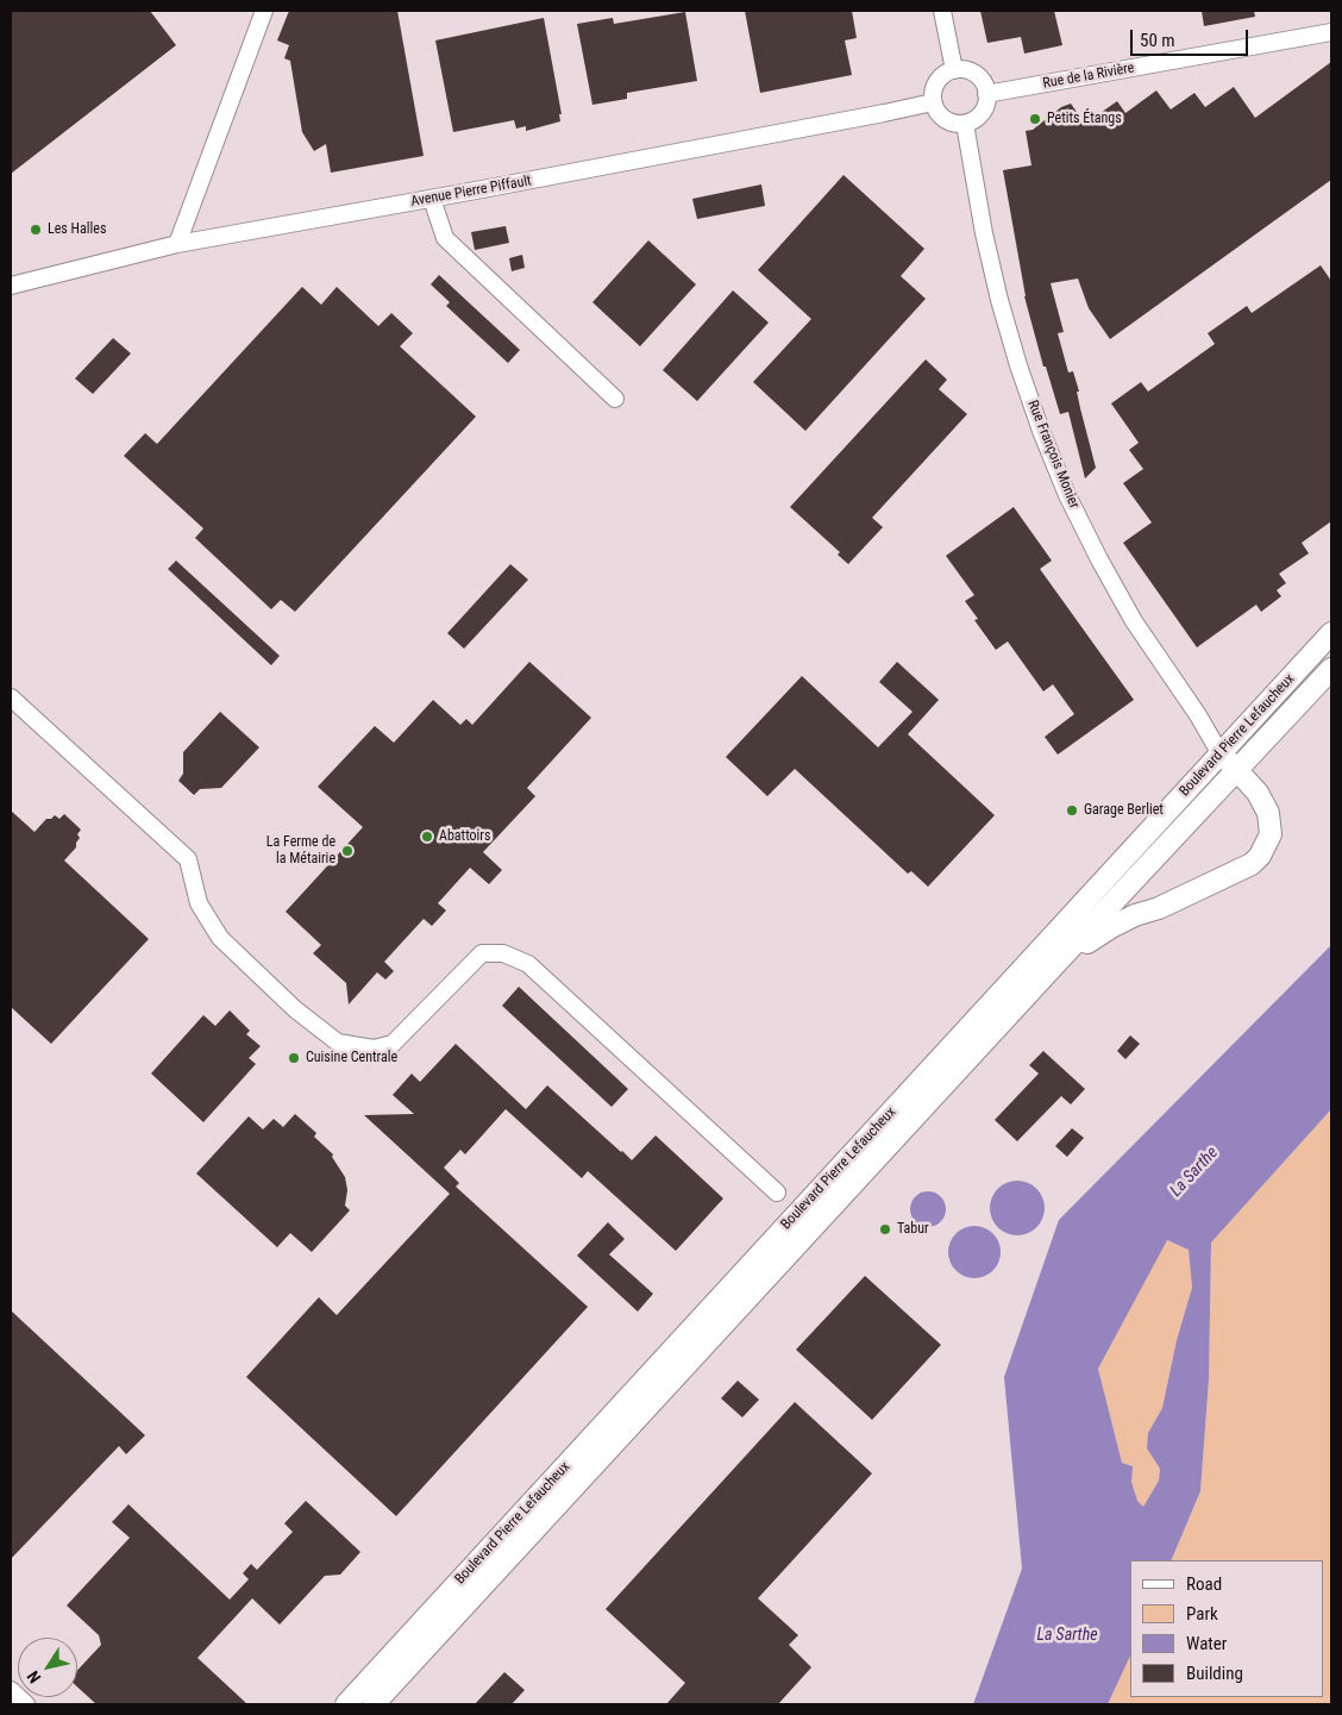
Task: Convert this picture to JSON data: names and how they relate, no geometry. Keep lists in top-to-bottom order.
{
  "streets": {
    "main road": ["Boulevard Pierre Lefaucheux"],
    "street": ["Rue de la Rivière", "Avenue Pierre Piffault", "Rue François Monier"]
  },
  "crossings": [
    ["Rue de la Rivière", "Avenue Pierre Piffault"],
    ["Rue de la Rivière", "Rue François Monier"],
    ["Avenue Pierre Piffault", "Rue François Monier"],
    ["Rue François Monier", "Boulevard Pierre Lefaucheux"]
  ],
  "water": ["La Sarthe"],
  "places": [
    "Petits Étangs",
    "Les Halles",
    "Garage Berliet",
    "Abattoirs",
    "La Ferme de la Métairie",
    "Cuisine Centrale",
    "Tabur"
  ],
  "legend": [
    "Road",
    "Park",
    "Water",
    "Building"
  ],
  "scale_bar": "50 m",
  "north": "bottom left"
}
